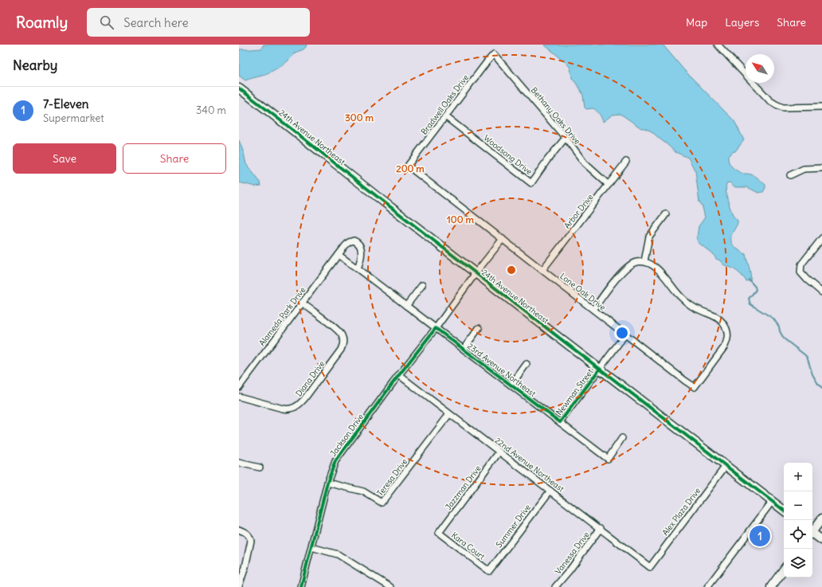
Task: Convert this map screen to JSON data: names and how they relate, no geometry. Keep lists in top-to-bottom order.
{
  "streets": {
    "street": [
      "Bradwell Oaks Drive",
      "Bethany Oaks Drive",
      "24th Avenue Northeast",
      "Woodsong Drive",
      "Arbor Drive",
      "Lone Oak Drive",
      "Alameda Park Drive",
      "23rd Avenue Northeast",
      "Diana Drive",
      "Newman Street",
      "Jackson Drive",
      "22nd Avenue Northeast",
      "Teresa Drive",
      "Jazzman Drive",
      "Alex Plaza Drive",
      "Summer Drive",
      "Kara Court",
      "Vanessa Drive"
    ]
  },
  "crossings": [
    ["Bradwell Oaks Drive", "Bethany Oaks Drive"],
    ["Bradwell Oaks Drive", "Woodsong Drive"],
    ["Bradwell Oaks Drive", "Lone Oak Drive"],
    ["Bethany Oaks Drive", "Woodsong Drive"],
    ["Bethany Oaks Drive", "Arbor Drive"],
    ["24th Avenue Northeast", "Newman Street"],
    ["24th Avenue Northeast", "Jackson Drive"],
    ["24th Avenue Northeast", "Alex Plaza Drive"],
    ["Arbor Drive", "Lone Oak Drive"],
    ["Lone Oak Drive", "Newman Street"],
    ["Lone Oak Drive", "Jackson Drive"],
    ["Alameda Park Drive", "23rd Avenue Northeast"],
    ["Alameda Park Drive", "Diana Drive"],
    ["23rd Avenue Northeast", "Newman Street"],
    ["23rd Avenue Northeast", "Jackson Drive"],
    ["Jackson Drive", "22nd Avenue Northeast"],
    ["Jackson Drive", "Teresa Drive"],
    ["22nd Avenue Northeast", "Teresa Drive"],
    ["22nd Avenue Northeast", "Jazzman Drive"],
    ["22nd Avenue Northeast", "Alex Plaza Drive"],
    ["22nd Avenue Northeast", "Summer Drive"],
    ["22nd Avenue Northeast", "Vanessa Drive"],
    ["Jazzman Drive", "Kara Court"],
    ["Summer Drive", "Kara Court"]
  ],
  "north": "top left",
  "page": {
    "header": "Roamly",
    "search": "Search here",
    "nav": ["Map", "Layers", "Share"],
    "heading": "Nearby",
    "list": [
      {
        "mark": "1",
        "name": "7-Eleven",
        "note": "Supermarket",
        "value": "340 m"
      }
    ],
    "buttons": ["Save", "Share"],
    "map_buttons": ["+", "−"],
    "pins": "1"
  },
  "rings": ["300 m", "200 m", "100 m"]
}
